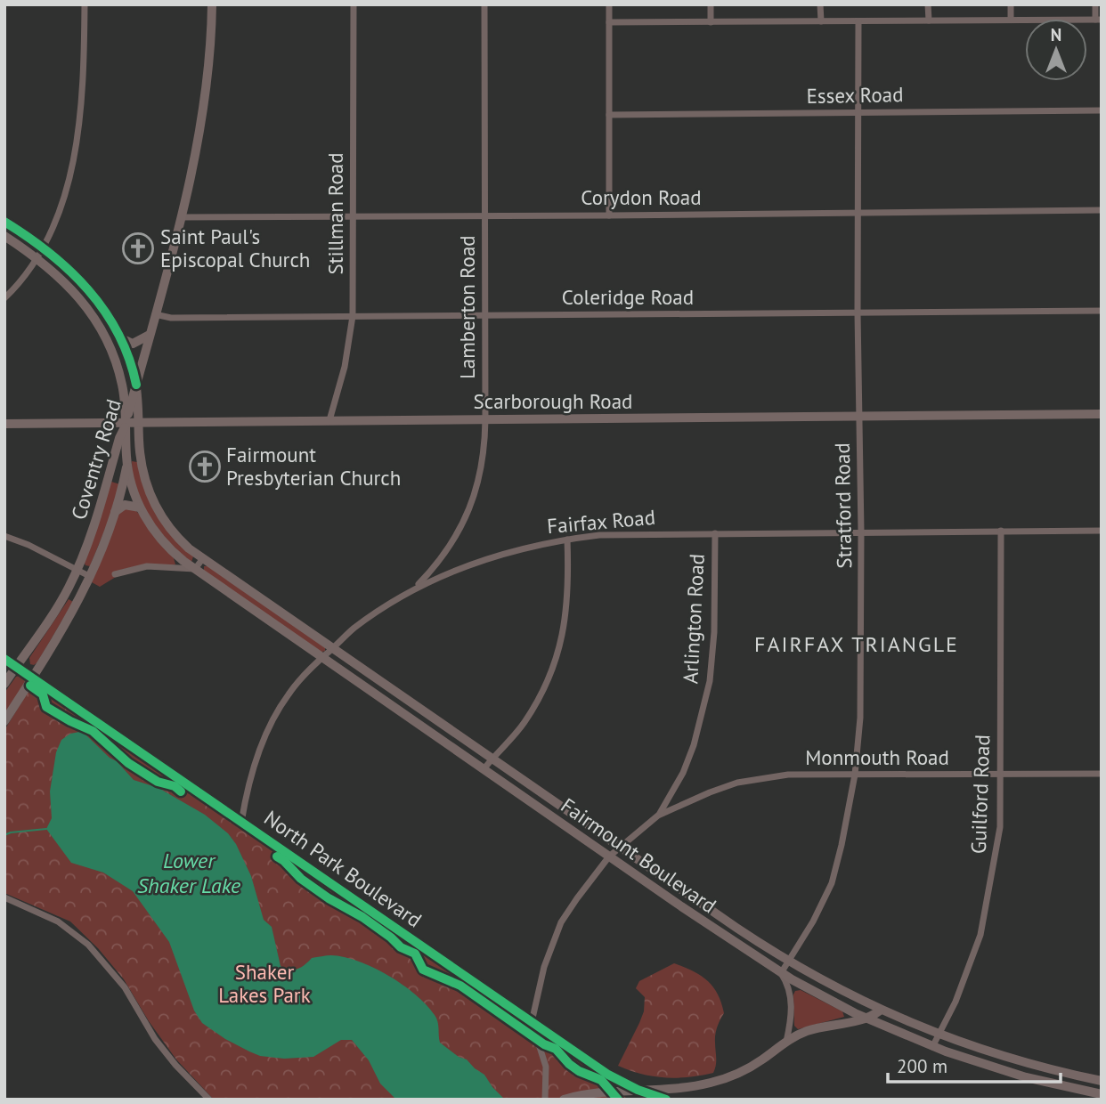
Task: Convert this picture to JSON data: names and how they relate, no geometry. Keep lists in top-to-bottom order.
{
  "streets": {
    "main road": [
      "Scarborough Road",
      "Coventry Road",
      "Fairmount Boulevard",
      "North Park Boulevard"
    ],
    "street": [
      "Essex Road",
      "Corydon Road",
      "Stillman Road",
      "Coleridge Road",
      "Lamberton Road",
      "Stratford Road",
      "Fairfax Road",
      "Arlington Road",
      "Monmouth Road",
      "Guilford Road"
    ]
  },
  "crossings": [
    ["Essex Road", "Stratford Road"],
    ["Corydon Road", "Stillman Road"],
    ["Corydon Road", "Lamberton Road"],
    ["Corydon Road", "Coventry Road"],
    ["Corydon Road", "Stratford Road"],
    ["Stillman Road", "Coleridge Road"],
    ["Stillman Road", "Scarborough Road"],
    ["Coleridge Road", "Lamberton Road"],
    ["Coleridge Road", "Coventry Road"],
    ["Coleridge Road", "Stratford Road"],
    ["Lamberton Road", "Scarborough Road"],
    ["Lamberton Road", "Fairfax Road"],
    ["Scarborough Road", "Coventry Road"],
    ["Scarborough Road", "Stratford Road"],
    ["Scarborough Road", "Fairmount Boulevard"],
    ["Coventry Road", "Fairmount Boulevard"],
    ["Coventry Road", "North Park Boulevard"],
    ["Stratford Road", "Fairfax Road"],
    ["Stratford Road", "Monmouth Road"],
    ["Stratford Road", "Fairmount Boulevard"],
    ["Fairfax Road", "Arlington Road"],
    ["Fairfax Road", "Guilford Road"],
    ["Fairfax Road", "Fairmount Boulevard"],
    ["Fairfax Road", "North Park Boulevard"],
    ["Arlington Road", "Monmouth Road"],
    ["Arlington Road", "Fairmount Boulevard"],
    ["Arlington Road", "North Park Boulevard"],
    ["Monmouth Road", "Guilford Road"],
    ["Guilford Road", "Fairmount Boulevard"]
  ],
  "districts": ["FAIRFAX TRIANGLE"],
  "water": ["Lower Shaker Lake"],
  "parks": ["Shaker Lakes Park"],
  "places": {
    "church": ["Saint Paul's Episcopal Church", "Fairmount Presbyterian Church"]
  },
  "scale_bar": "200 m",
  "north": "top"
}
